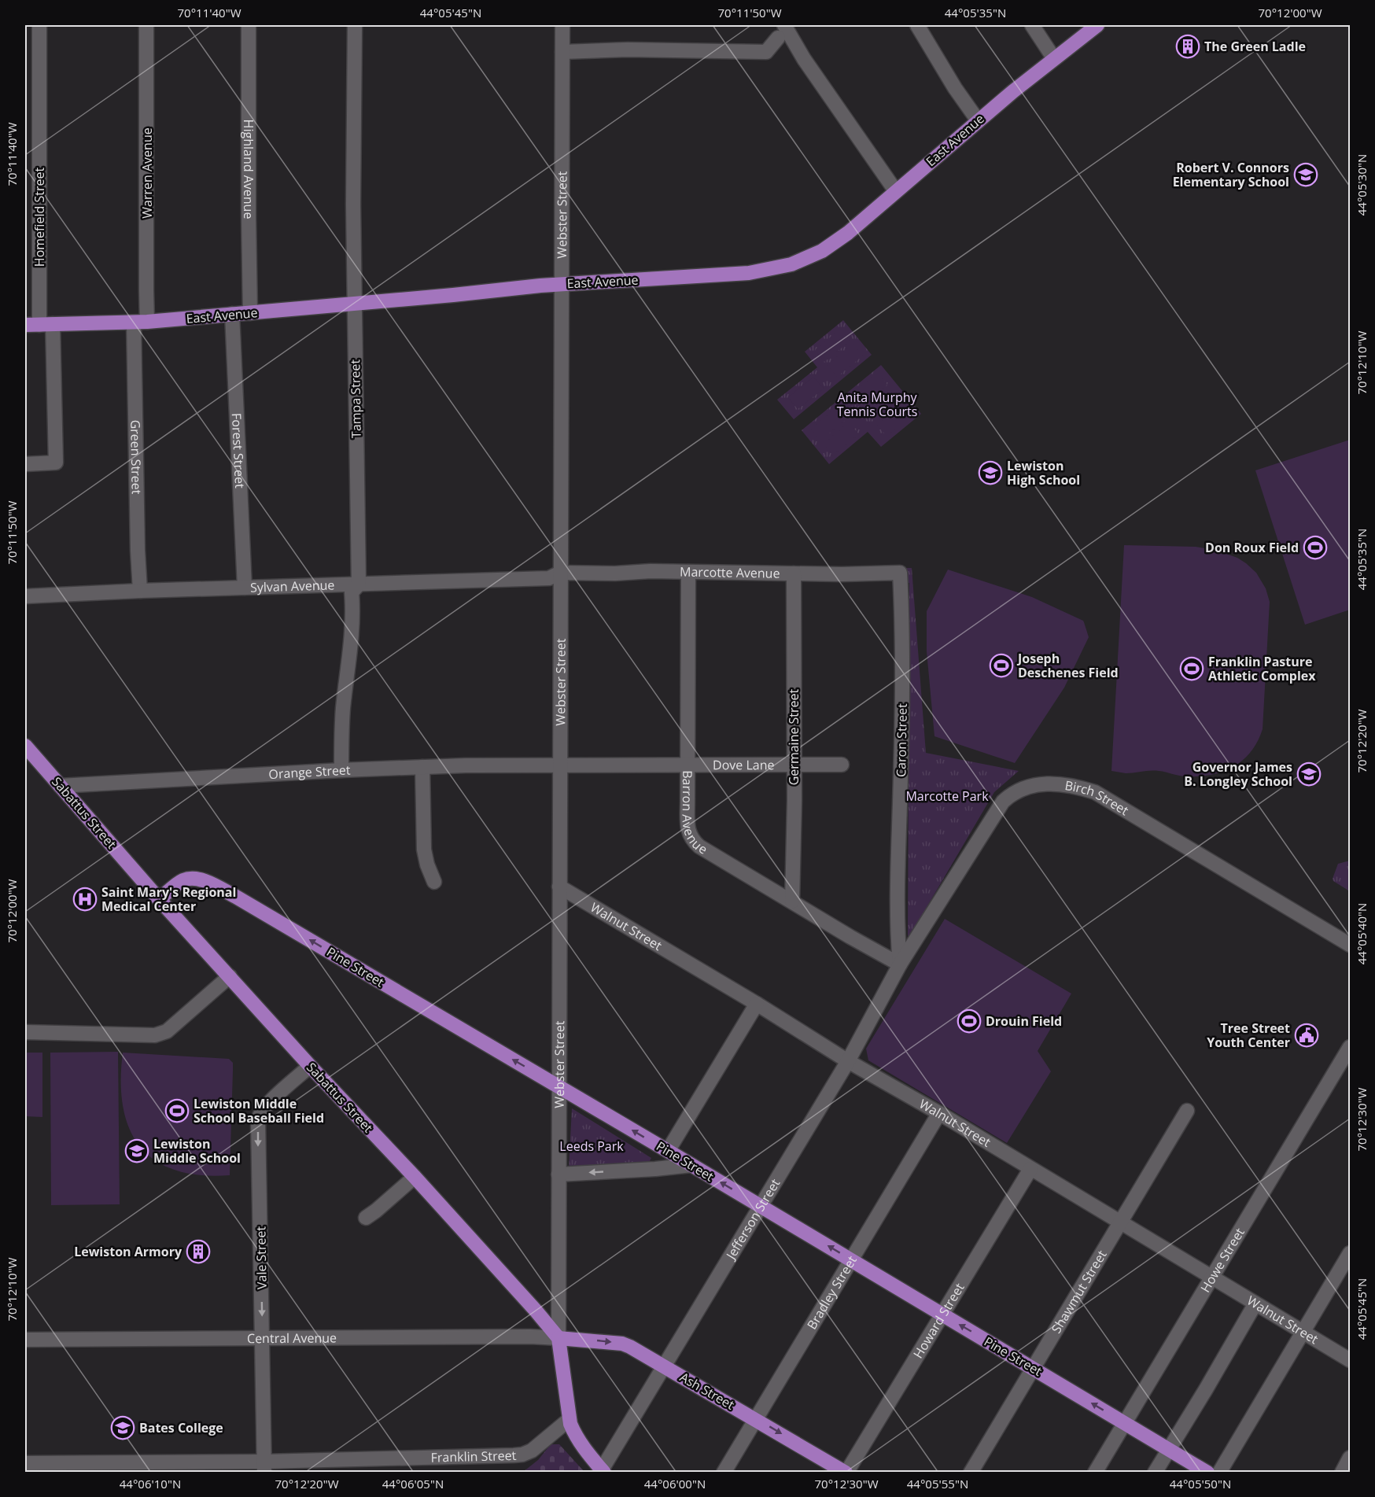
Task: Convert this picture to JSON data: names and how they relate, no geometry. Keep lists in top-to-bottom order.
{
  "streets": {
    "main road": [
      "East Avenue",
      "Sabattus Street",
      "Pine Street",
      "Ash Street"
    ],
    "street": [
      "Highland Avenue",
      "Warren Avenue",
      "Webster Street",
      "Homefield Street",
      "Tampa Street",
      "Forest Street",
      "Green Street",
      "Marcotte Avenue",
      "Sylvan Avenue",
      "Germaine Street",
      "Caron Street",
      "Dove Lane",
      "Orange Street",
      "Birch Street",
      "Barron Avenue",
      "Walnut Street",
      "Jefferson Street",
      "Vale Street",
      "Howe Street",
      "Shawmut Street",
      "Bradley Street",
      "Howard Street",
      "Central Avenue",
      "Franklin Street"
    ]
  },
  "crossings": [
    ["East Avenue", "Highland Avenue"],
    ["East Avenue", "Warren Avenue"],
    ["East Avenue", "Webster Street"],
    ["East Avenue", "Homefield Street"],
    ["East Avenue", "Tampa Street"],
    ["East Avenue", "Forest Street"],
    ["East Avenue", "Green Street"],
    ["Warren Avenue", "Green Street"],
    ["Webster Street", "Marcotte Avenue"],
    ["Webster Street", "Sylvan Avenue"],
    ["Webster Street", "Dove Lane"],
    ["Webster Street", "Orange Street"],
    ["Webster Street", "Sabattus Street"],
    ["Webster Street", "Walnut Street"],
    ["Webster Street", "Pine Street"],
    ["Webster Street", "Central Avenue"],
    ["Webster Street", "Ash Street"],
    ["Tampa Street", "Sylvan Avenue"],
    ["Tampa Street", "Orange Street"],
    ["Forest Street", "Sylvan Avenue"],
    ["Green Street", "Sylvan Avenue"],
    ["Marcotte Avenue", "Sylvan Avenue"],
    ["Marcotte Avenue", "Germaine Street"],
    ["Marcotte Avenue", "Caron Street"],
    ["Marcotte Avenue", "Barron Avenue"],
    ["Germaine Street", "Dove Lane"],
    ["Germaine Street", "Barron Avenue"],
    ["Caron Street", "Birch Street"],
    ["Caron Street", "Barron Avenue"],
    ["Caron Street", "Jefferson Street"],
    ["Dove Lane", "Orange Street"],
    ["Dove Lane", "Barron Avenue"],
    ["Orange Street", "Sabattus Street"],
    ["Birch Street", "Barron Avenue"],
    ["Birch Street", "Jefferson Street"],
    ["Barron Avenue", "Jefferson Street"],
    ["Sabattus Street", "Pine Street"],
    ["Sabattus Street", "Vale Street"],
    ["Sabattus Street", "Central Avenue"],
    ["Sabattus Street", "Ash Street"],
    ["Walnut Street", "Jefferson Street"],
    ["Walnut Street", "Howe Street"],
    ["Walnut Street", "Shawmut Street"],
    ["Walnut Street", "Bradley Street"],
    ["Walnut Street", "Howard Street"],
    ["Pine Street", "Jefferson Street"],
    ["Pine Street", "Howe Street"],
    ["Pine Street", "Shawmut Street"],
    ["Pine Street", "Bradley Street"],
    ["Pine Street", "Howard Street"],
    ["Jefferson Street", "Ash Street"],
    ["Vale Street", "Central Avenue"],
    ["Vale Street", "Franklin Street"],
    ["Bradley Street", "Ash Street"],
    ["Howard Street", "Ash Street"],
    ["Central Avenue", "Ash Street"]
  ],
  "one_way": ["Pine Street", "Vale Street", "Ash Street"],
  "parks": ["Anita Murphy Tennis Courts", "Marcotte Park", "Leeds Park"],
  "places": {
    "building": ["The Green Ladle", "Lewiston Armory"],
    "school or university": [
      "Robert V. Connors Elementary School",
      "Lewiston High School",
      "Governor James B. Longley School",
      "Lewiston Middle School",
      "Bates College"
    ],
    "sports": [
      "Don Roux Field",
      "Joseph Deschenes Field",
      "Franklin Pasture Athletic Complex",
      "Drouin Field",
      "Lewiston Middle School Baseball Field"
    ],
    "hospital": ["Saint Mary's Regional Medical Center"],
    "public building": ["Tree Street Youth Center"]
  },
  "coordinates": [
    "70°11'40\"W",
    "44°05'45\"N",
    "70°11'50\"W",
    "44°05'35\"N",
    "70°12'00\"W",
    "44°05'30\"N",
    "70°12'10\"W",
    "70°12'20\"W",
    "44°05'40\"N",
    "70°12'30\"W",
    "44°06'10\"N",
    "44°06'05\"N",
    "44°06'00\"N",
    "44°05'55\"N",
    "44°05'50\"N"
  ]
}
